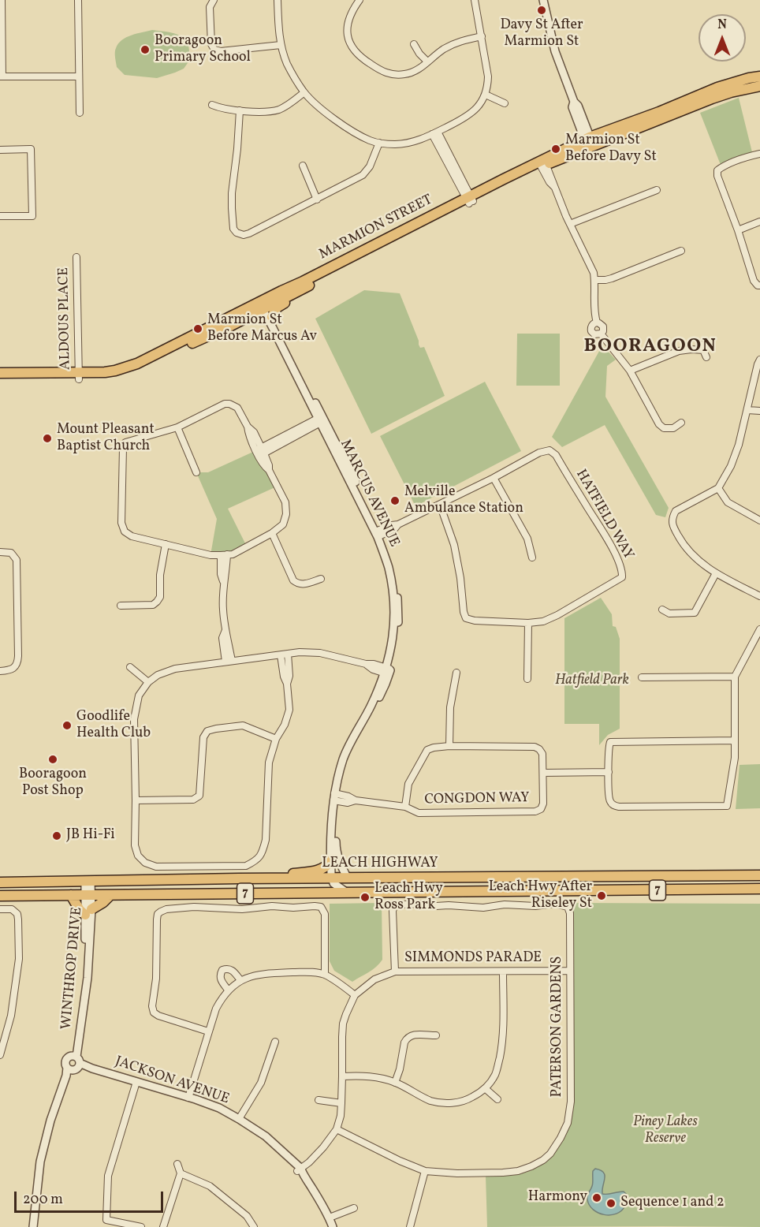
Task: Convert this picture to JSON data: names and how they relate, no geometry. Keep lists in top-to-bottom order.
{
  "streets": {
    "main road": ["MARMION STREET", "LEACH HIGHWAY", "7"],
    "street": [
      "ALDOUS PLACE",
      "MARCUS AVENUE",
      "HATFIELD WAY",
      "CONGDON WAY",
      "SIMMONDS PARADE",
      "WINTHROP DRIVE",
      "PATERSON GARDENS",
      "JACKSON AVENUE"
    ]
  },
  "crossings": [
    ["MARMION STREET", "ALDOUS PLACE"],
    ["MARMION STREET", "MARCUS AVENUE"],
    ["MARCUS AVENUE", "HATFIELD WAY"],
    ["MARCUS AVENUE", "CONGDON WAY"],
    ["MARCUS AVENUE", "LEACH HIGHWAY"],
    ["LEACH HIGHWAY", "WINTHROP DRIVE"],
    ["SIMMONDS PARADE", "PATERSON GARDENS"],
    ["SIMMONDS PARADE", "JACKSON AVENUE"],
    ["WINTHROP DRIVE", "JACKSON AVENUE"]
  ],
  "districts": ["BOORAGOON"],
  "parks": ["Hatfield Park", "Piney Lakes Reserve"],
  "places": [
    "Davy St After Marmion St",
    "Booragoon Primary School",
    "Marmion St Before Davy St",
    "Marmion St Before Marcus Av",
    "Mount Pleasant Baptist Church",
    "Melville Ambulance Station",
    "Goodlife Health Club",
    "Booragoon Post Shop",
    "JB Hi-Fi",
    "Leach Hwy After Riseley St",
    "Leach Hwy Ross Park",
    "Harmony",
    "Sequence 1 and 2"
  ],
  "scale_bar": "200 m",
  "north": "top"
}
